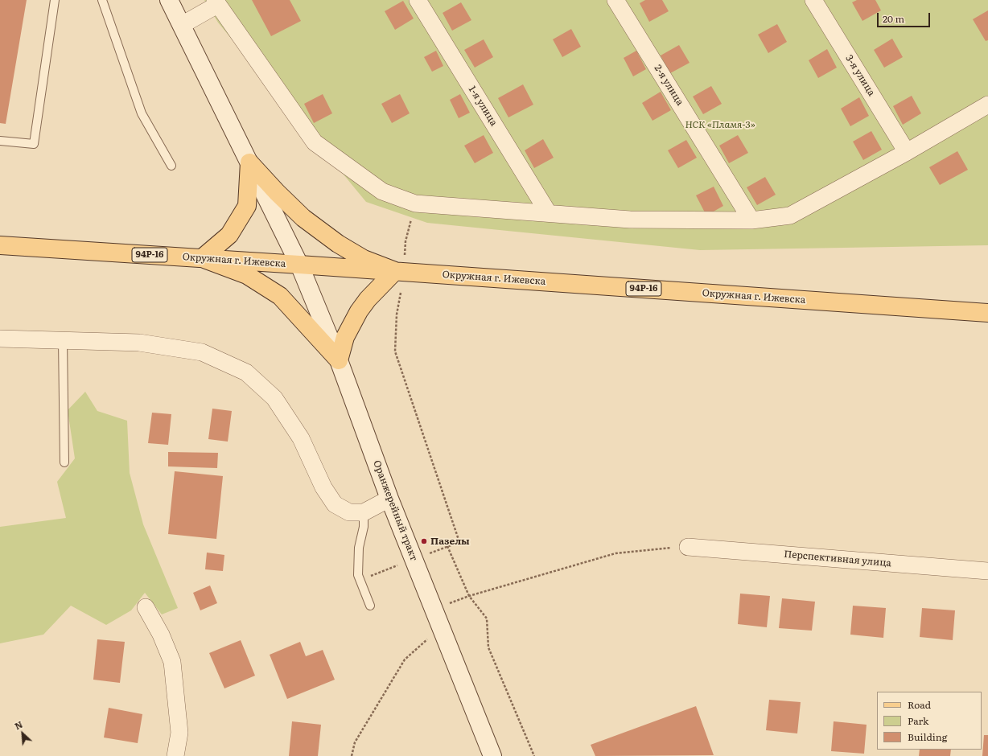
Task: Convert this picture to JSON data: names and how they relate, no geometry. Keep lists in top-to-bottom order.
{
  "streets": {
    "main road": ["94Р-16", "Окружная г. Ижевска"],
    "street": [
      "3-я улица",
      "2-я улица",
      "1-я улица",
      "Оранжерейный тракт",
      "Перспективная улица"
    ]
  },
  "crossings": [
    ["Окружная г. Ижевска", "Оранжерейный тракт"]
  ],
  "parks": ["НСК «Пламя-3»"],
  "places": ["Пазелы"],
  "legend": ["Road", "Park", "Building"],
  "scale_bar": "20 m",
  "north": "top left"
}
